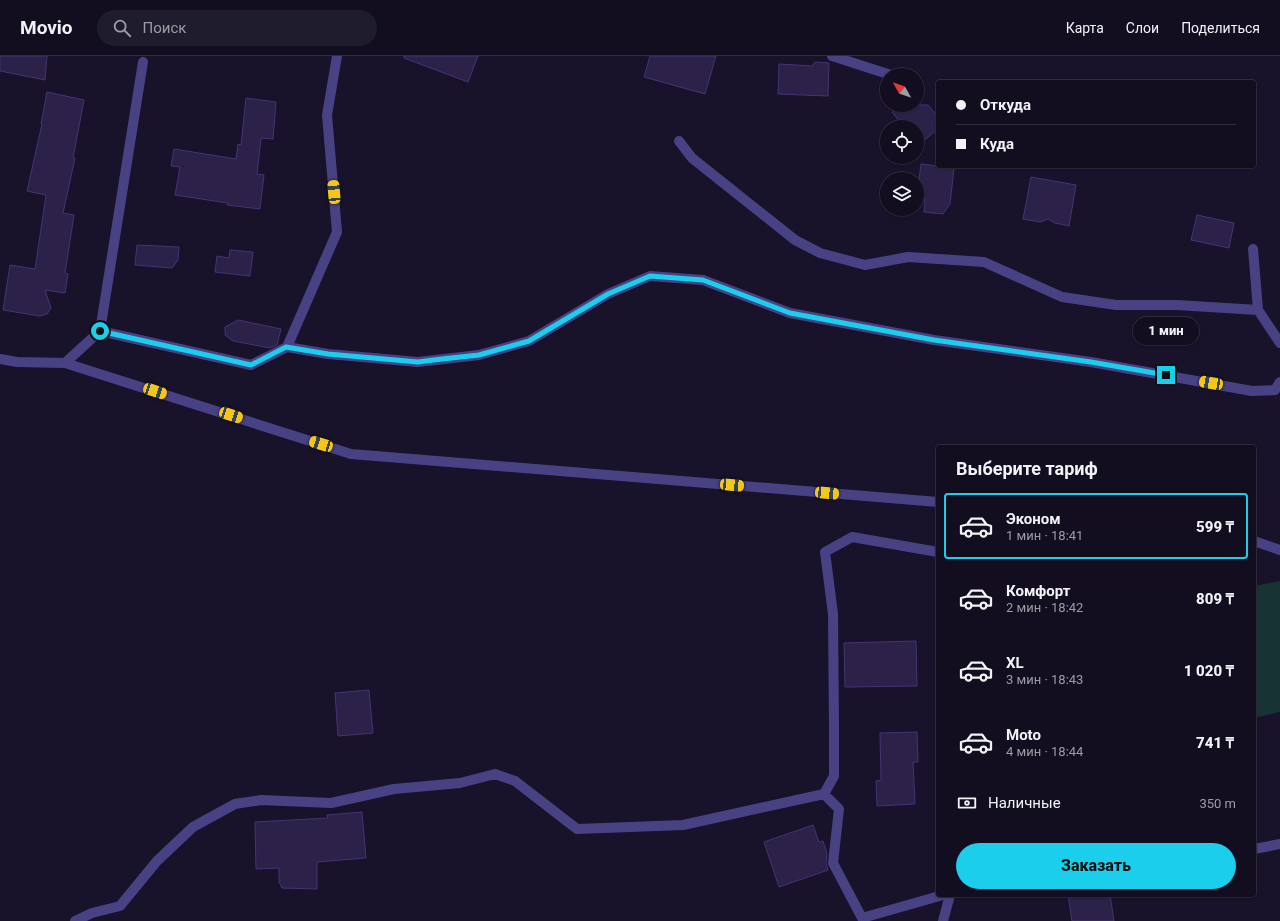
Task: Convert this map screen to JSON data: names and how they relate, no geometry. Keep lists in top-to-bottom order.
{
  "north": "top left",
  "page": {
    "header": "Movio",
    "search": "Поиск",
    "nav": ["Карта", "Слои", "Поделиться"],
    "banner": ["Откуда", "Куда"],
    "bubble": "1 мин",
    "heading": "Выберите тариф",
    "list": [
      {
        "name": "Эконом",
        "note": "1 мин · 18:41",
        "value": "599 ₸"
      },
      {
        "name": "Комфорт",
        "note": "2 мин · 18:42",
        "value": "809 ₸"
      },
      {
        "name": "XL",
        "note": "3 мин · 18:43",
        "value": "1 020 ₸"
      },
      {
        "name": "Moto",
        "note": "4 мин · 18:44",
        "value": "741 ₸"
      }
    ],
    "pay": ["Наличные", "350 m"],
    "buttons": "Заказать"
  }
}
